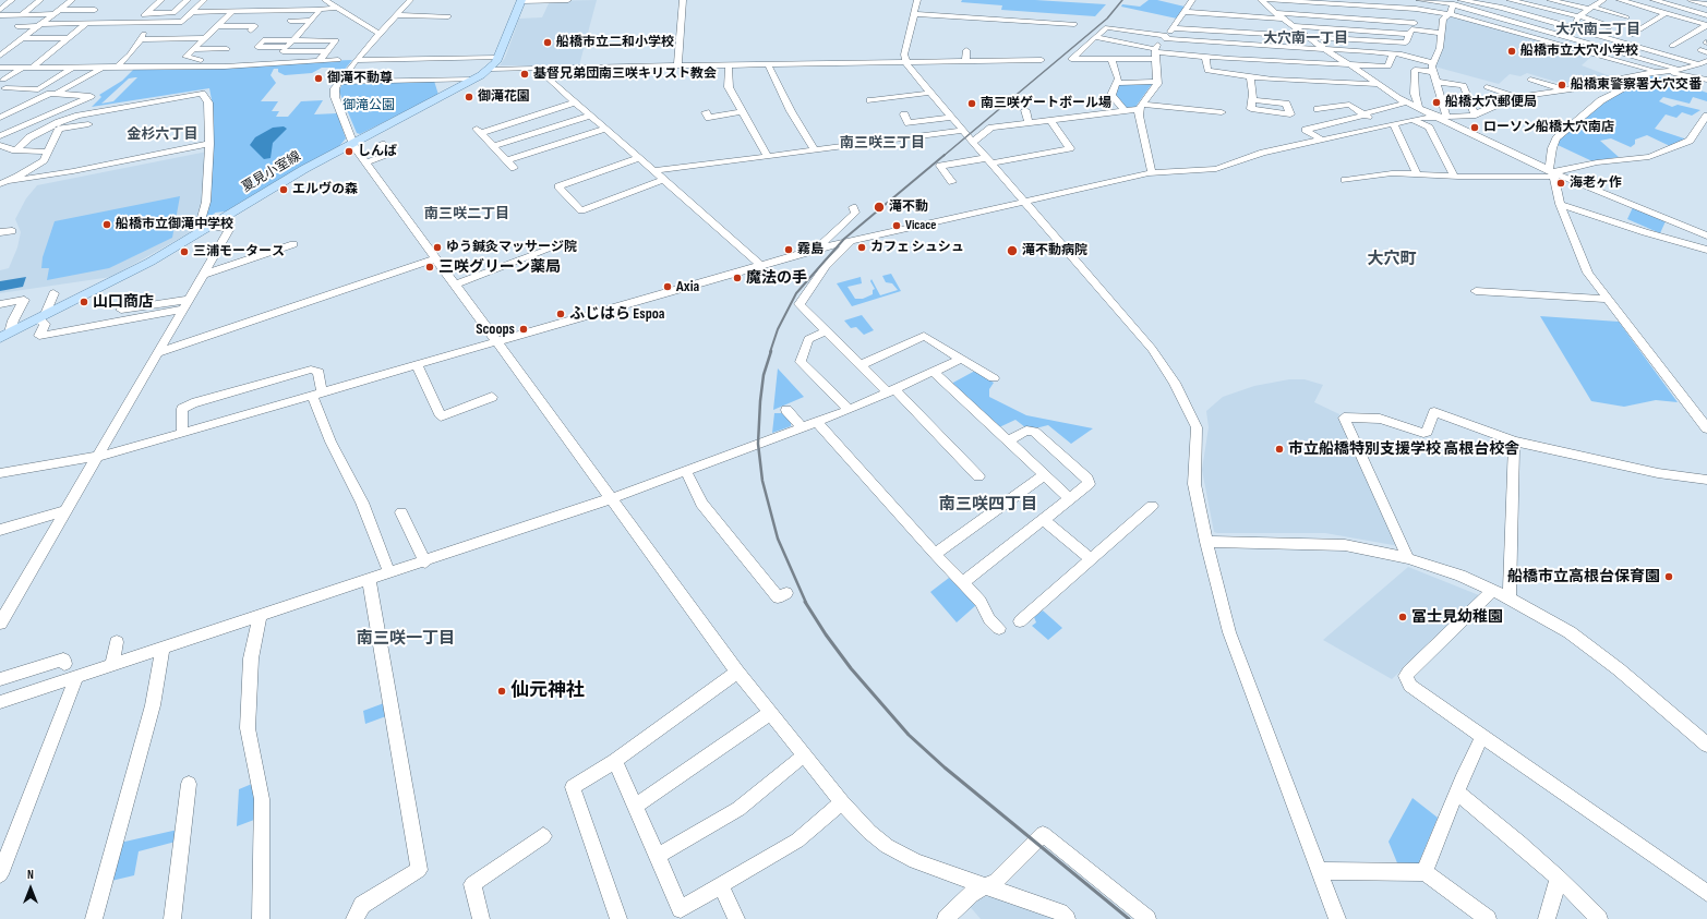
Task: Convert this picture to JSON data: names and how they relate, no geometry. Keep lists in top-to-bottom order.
{
  "streets": {
    "main road": ["夏見小室線"]
  },
  "districts": [
    "大穴南二丁目",
    "大穴南一丁目",
    "金杉六丁目",
    "南三咲三丁目",
    "南三咲二丁目",
    "大穴町",
    "南三咲四丁目",
    "南三咲一丁目"
  ],
  "parks": ["御滝公園"],
  "places": [
    "船橋市立二和小学校",
    "船橋市立大穴小学校",
    "基督兄弟団南三咲キリスト教会",
    "御滝不動尊",
    "船橋東警察署大穴交番",
    "御滝花園",
    "船橋大穴郵便局",
    "南三咲ゲートボール場",
    "ローソン船橋大穴南店",
    "しんば",
    "海老ヶ作",
    "エルヴの森",
    "滝不動",
    "船橋市立御滝中学校",
    "Vicace",
    "ゆう鍼灸マッサージ院",
    "カフェ シュシュ",
    "霧島",
    "滝不動病院",
    "三浦モータース",
    "三咲グリーン薬局",
    "魔法の手",
    "Axia",
    "山口商店",
    "ふじはら Espoa",
    "Scoops",
    "市立船橋特別支援学校 高根台校舎",
    "船橋市立高根台保育園",
    "冨士見幼稚園",
    "仙元神社"
  ],
  "north": "top"
}
